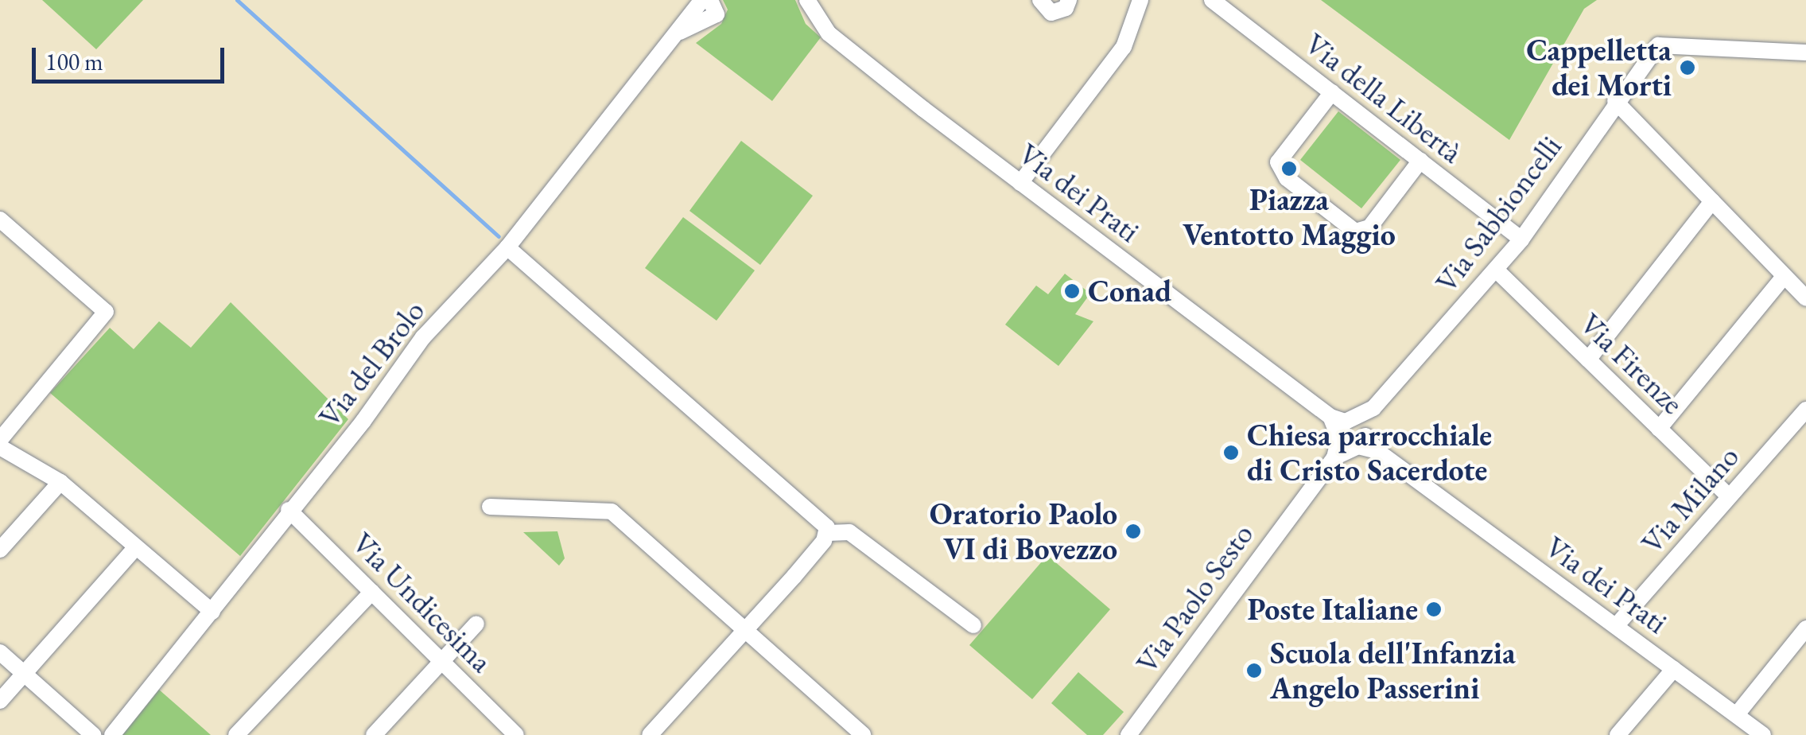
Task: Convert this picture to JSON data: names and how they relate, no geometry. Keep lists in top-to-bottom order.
{
  "streets": {
    "street": [
      "Via della Libertà",
      "Via dei Prati",
      "Via Sabbioncelli",
      "Via del Brolo",
      "Via Firenze",
      "Via Milano",
      "Via Paolo Sesto",
      "Via Undicesima"
    ]
  },
  "crossings": [
    ["Via della Libertà", "Via Sabbioncelli"],
    ["Via dei Prati", "Via Sabbioncelli"],
    ["Via dei Prati", "Via Milano"],
    ["Via dei Prati", "Via Paolo Sesto"],
    ["Via Sabbioncelli", "Via Firenze"],
    ["Via Sabbioncelli", "Via Paolo Sesto"],
    ["Via del Brolo", "Via Undicesima"],
    ["Via Firenze", "Via Milano"]
  ],
  "places": [
    "Cappelletta dei Morti",
    "Piazza Ventotto Maggio",
    "Conad",
    "Chiesa parrocchiale di Cristo Sacerdote",
    "Oratorio Paolo VI di Bovezzo",
    "Poste Italiane",
    "Scuola dell'Infanzia Angelo Passerini"
  ],
  "scale_bar": "100 m"
}
